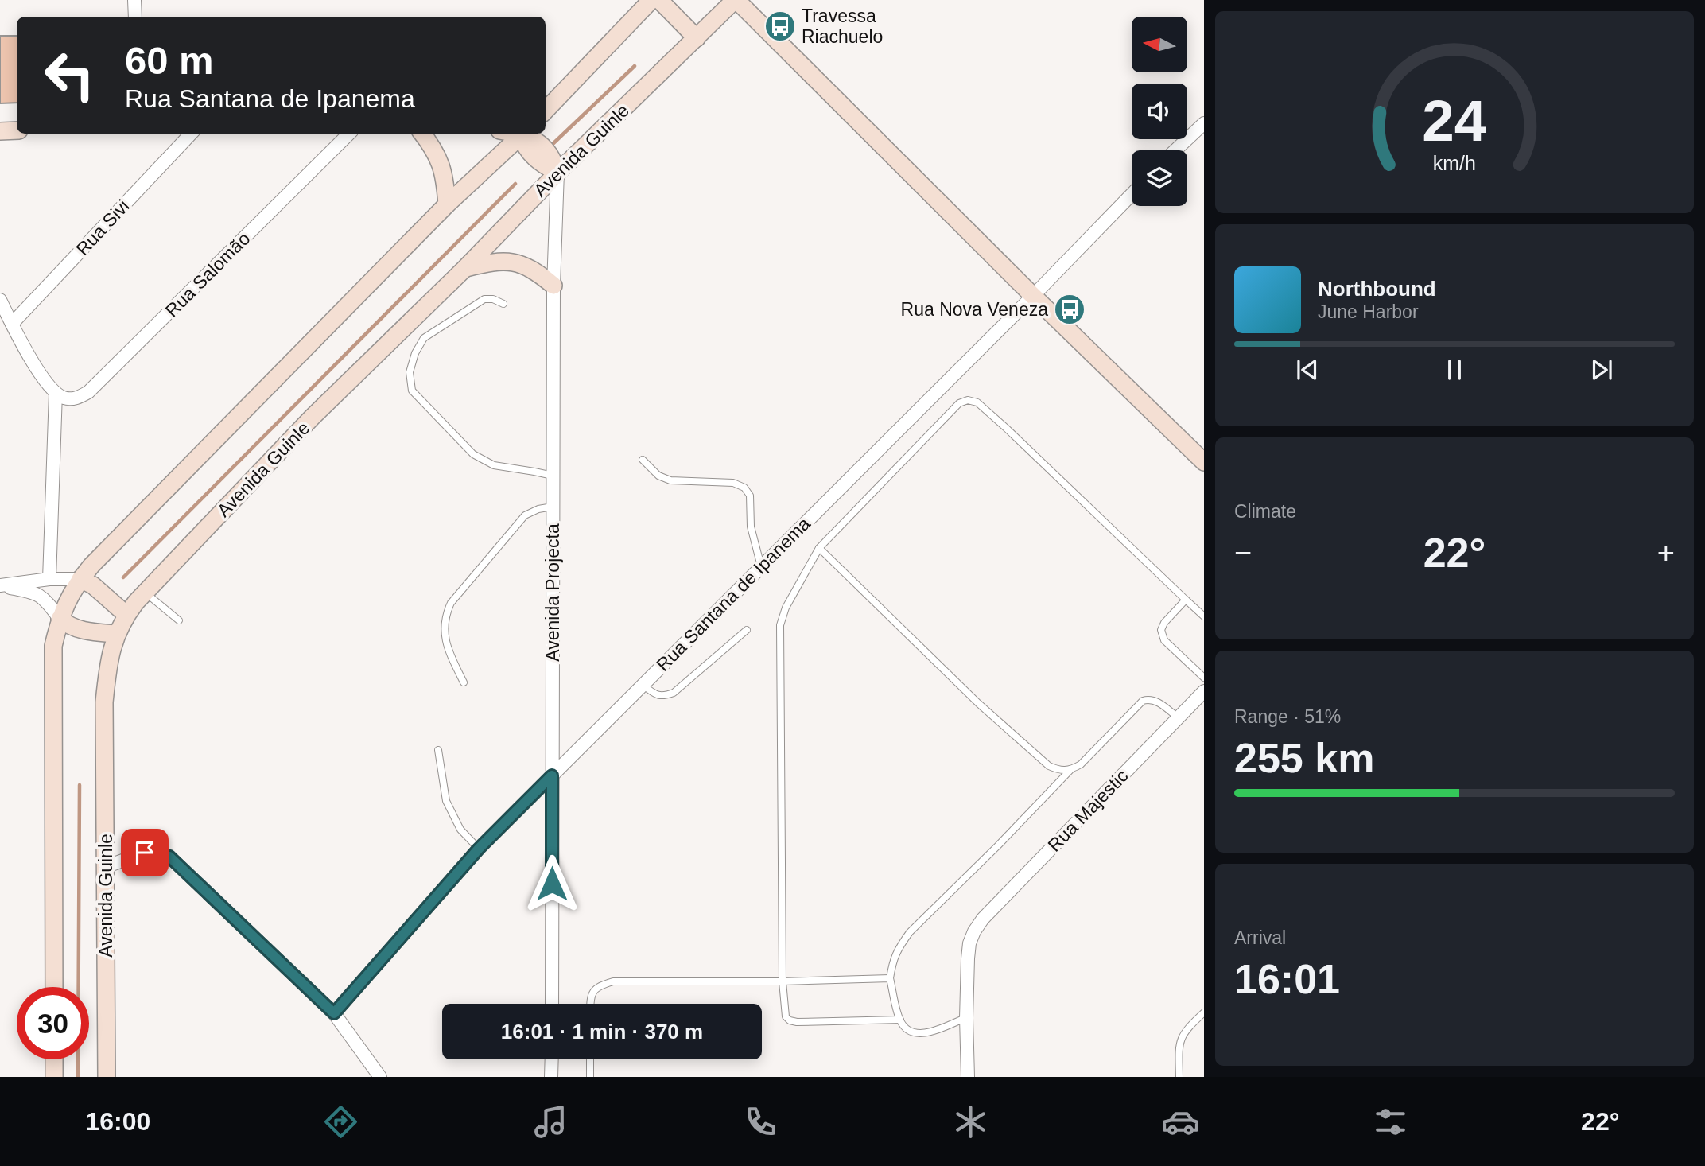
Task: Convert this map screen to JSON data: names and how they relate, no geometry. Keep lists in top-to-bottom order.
{
  "streets": {
    "street": [
      "Avenida Guinle",
      "Rua Sivi",
      "Rua Salomão",
      "Avenida Projecta",
      "Rua Santana de Ipanema",
      "Rua Majestic"
    ]
  },
  "crossings": [
    ["Avenida Guinle", "Avenida Projecta"],
    ["Avenida Projecta", "Rua Santana de Ipanema"]
  ],
  "places": {
    "bus stop": ["Travessa Riachuelo", "Rua Nova Veneza"]
  },
  "north": "left",
  "page": {
    "turn": ["60 m", "Rua Santana de Ipanema"],
    "song": ["Northbound", "June Harbor"],
    "tile": [
      "Climate",
      ["Range · 51%", "255 km"],
      ["Arrival", "16:01"]
    ],
    "heat": ["−", "22°", "+"],
    "limit": "30",
    "trip": "16:01 · 1 min · 370 m",
    "tabs": ["16:00", "22°"],
    "gauge": ["24", "km/h"]
  }
}
